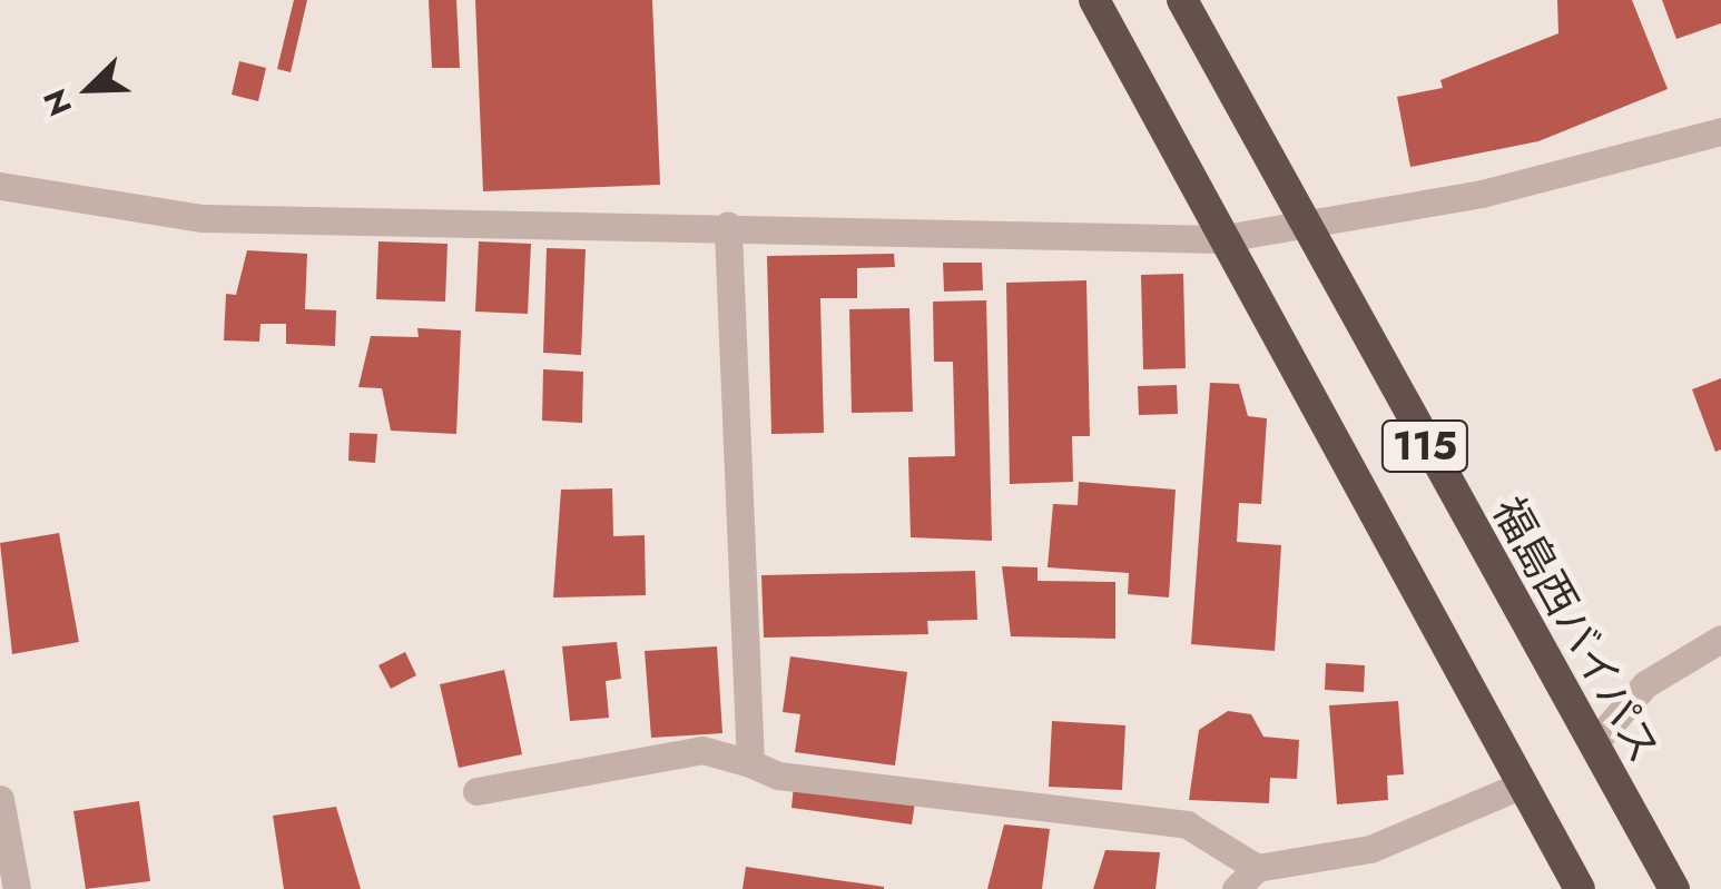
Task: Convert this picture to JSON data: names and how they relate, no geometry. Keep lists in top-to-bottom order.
{
  "streets": {
    "highway": ["115", "福島西バイパス"]
  },
  "north": "bottom left"
}
